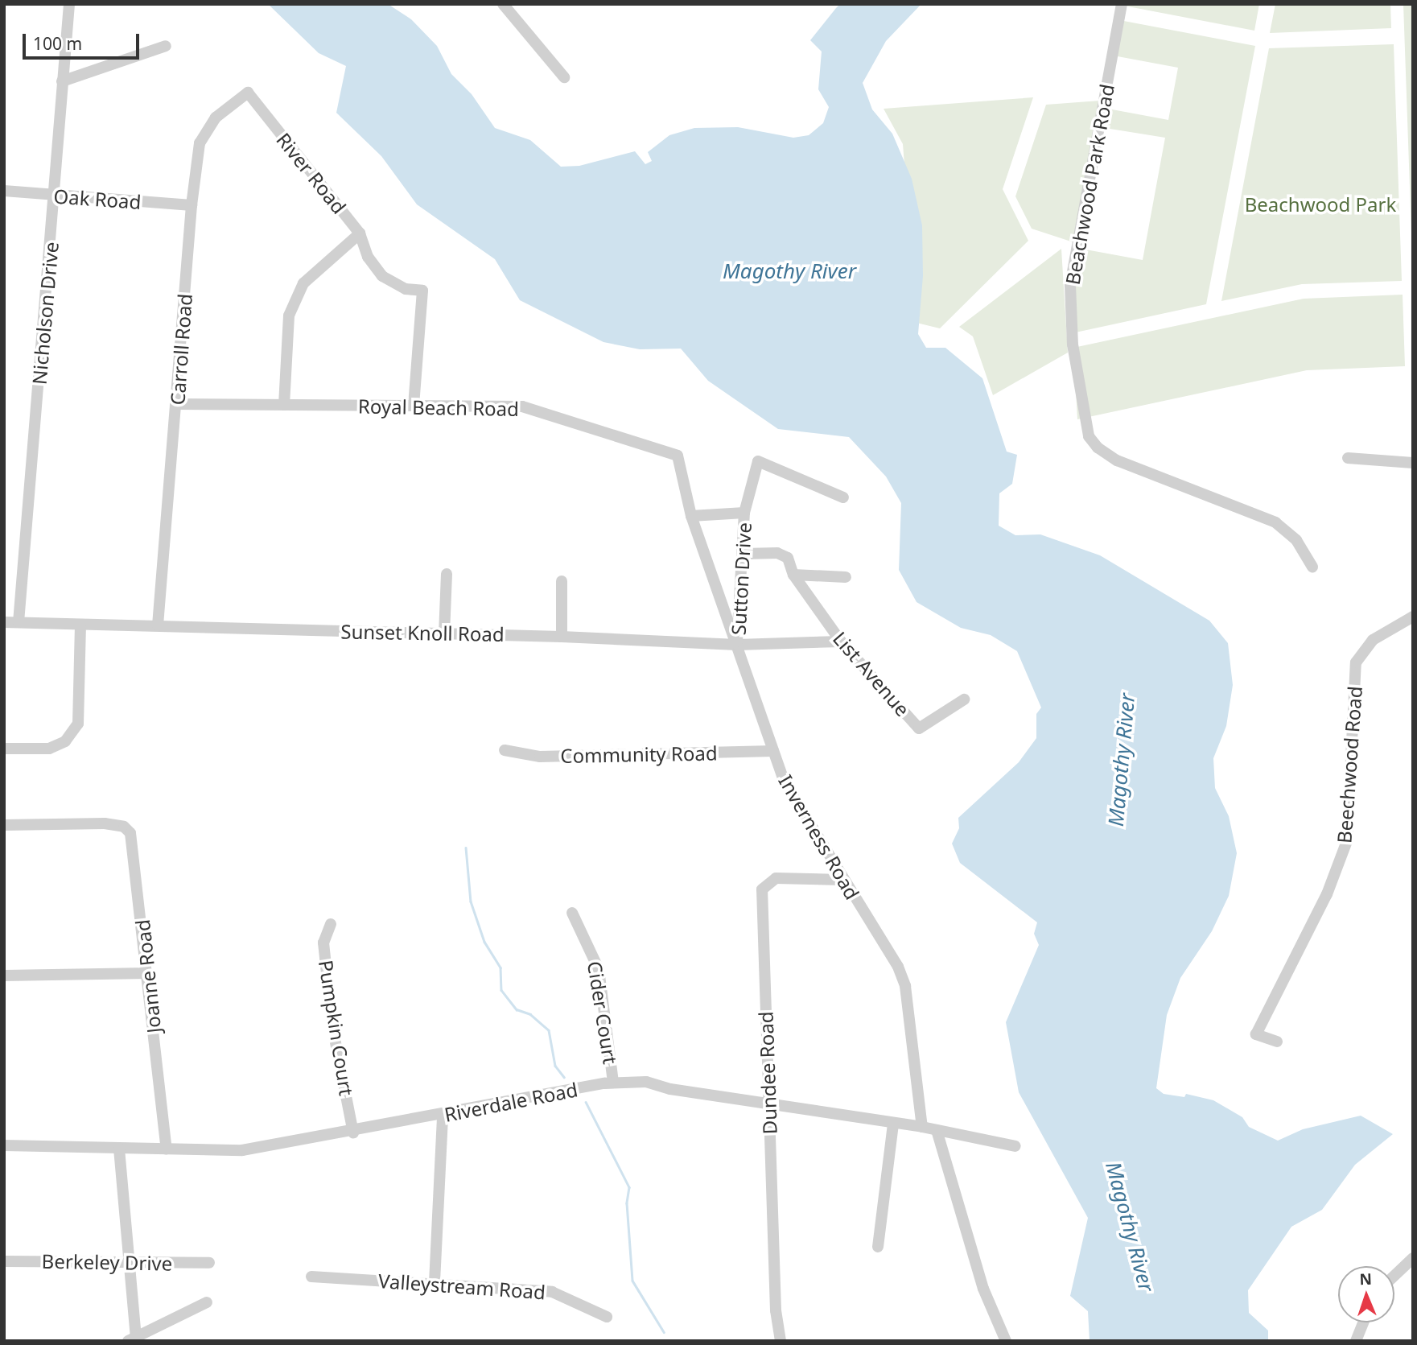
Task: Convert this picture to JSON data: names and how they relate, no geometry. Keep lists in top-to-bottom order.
{
  "streets": {
    "street": [
      "River Road",
      "Beachwood Park Road",
      "Oak Road",
      "Nicholson Drive",
      "Carroll Road",
      "Royal Beach Road",
      "Sutton Drive",
      "Sunset Knoll Road",
      "List Avenue",
      "Community Road",
      "Beechwood Road",
      "Inverness Road",
      "Joanne Road",
      "Cider Court",
      "Pumpkin Court",
      "Dundee Road",
      "Riverdale Road",
      "Berkeley Drive",
      "Valleystream Road"
    ]
  },
  "crossings": [
    ["River Road", "Carroll Road"],
    ["River Road", "Royal Beach Road"],
    ["Oak Road", "Nicholson Drive"],
    ["Oak Road", "Carroll Road"],
    ["Nicholson Drive", "Sunset Knoll Road"],
    ["Carroll Road", "Royal Beach Road"],
    ["Carroll Road", "Sunset Knoll Road"],
    ["Royal Beach Road", "Inverness Road"],
    ["Sutton Drive", "Sunset Knoll Road"],
    ["Sutton Drive", "List Avenue"],
    ["Sutton Drive", "Inverness Road"],
    ["Sunset Knoll Road", "List Avenue"],
    ["Sunset Knoll Road", "Inverness Road"],
    ["Community Road", "Inverness Road"],
    ["Inverness Road", "Dundee Road"],
    ["Inverness Road", "Riverdale Road"],
    ["Joanne Road", "Riverdale Road"],
    ["Cider Court", "Riverdale Road"],
    ["Pumpkin Court", "Riverdale Road"],
    ["Dundee Road", "Riverdale Road"]
  ],
  "water": ["Magothy River"],
  "parks": ["Beachwood Park"],
  "scale_bar": "100 m",
  "north": "top"
}
